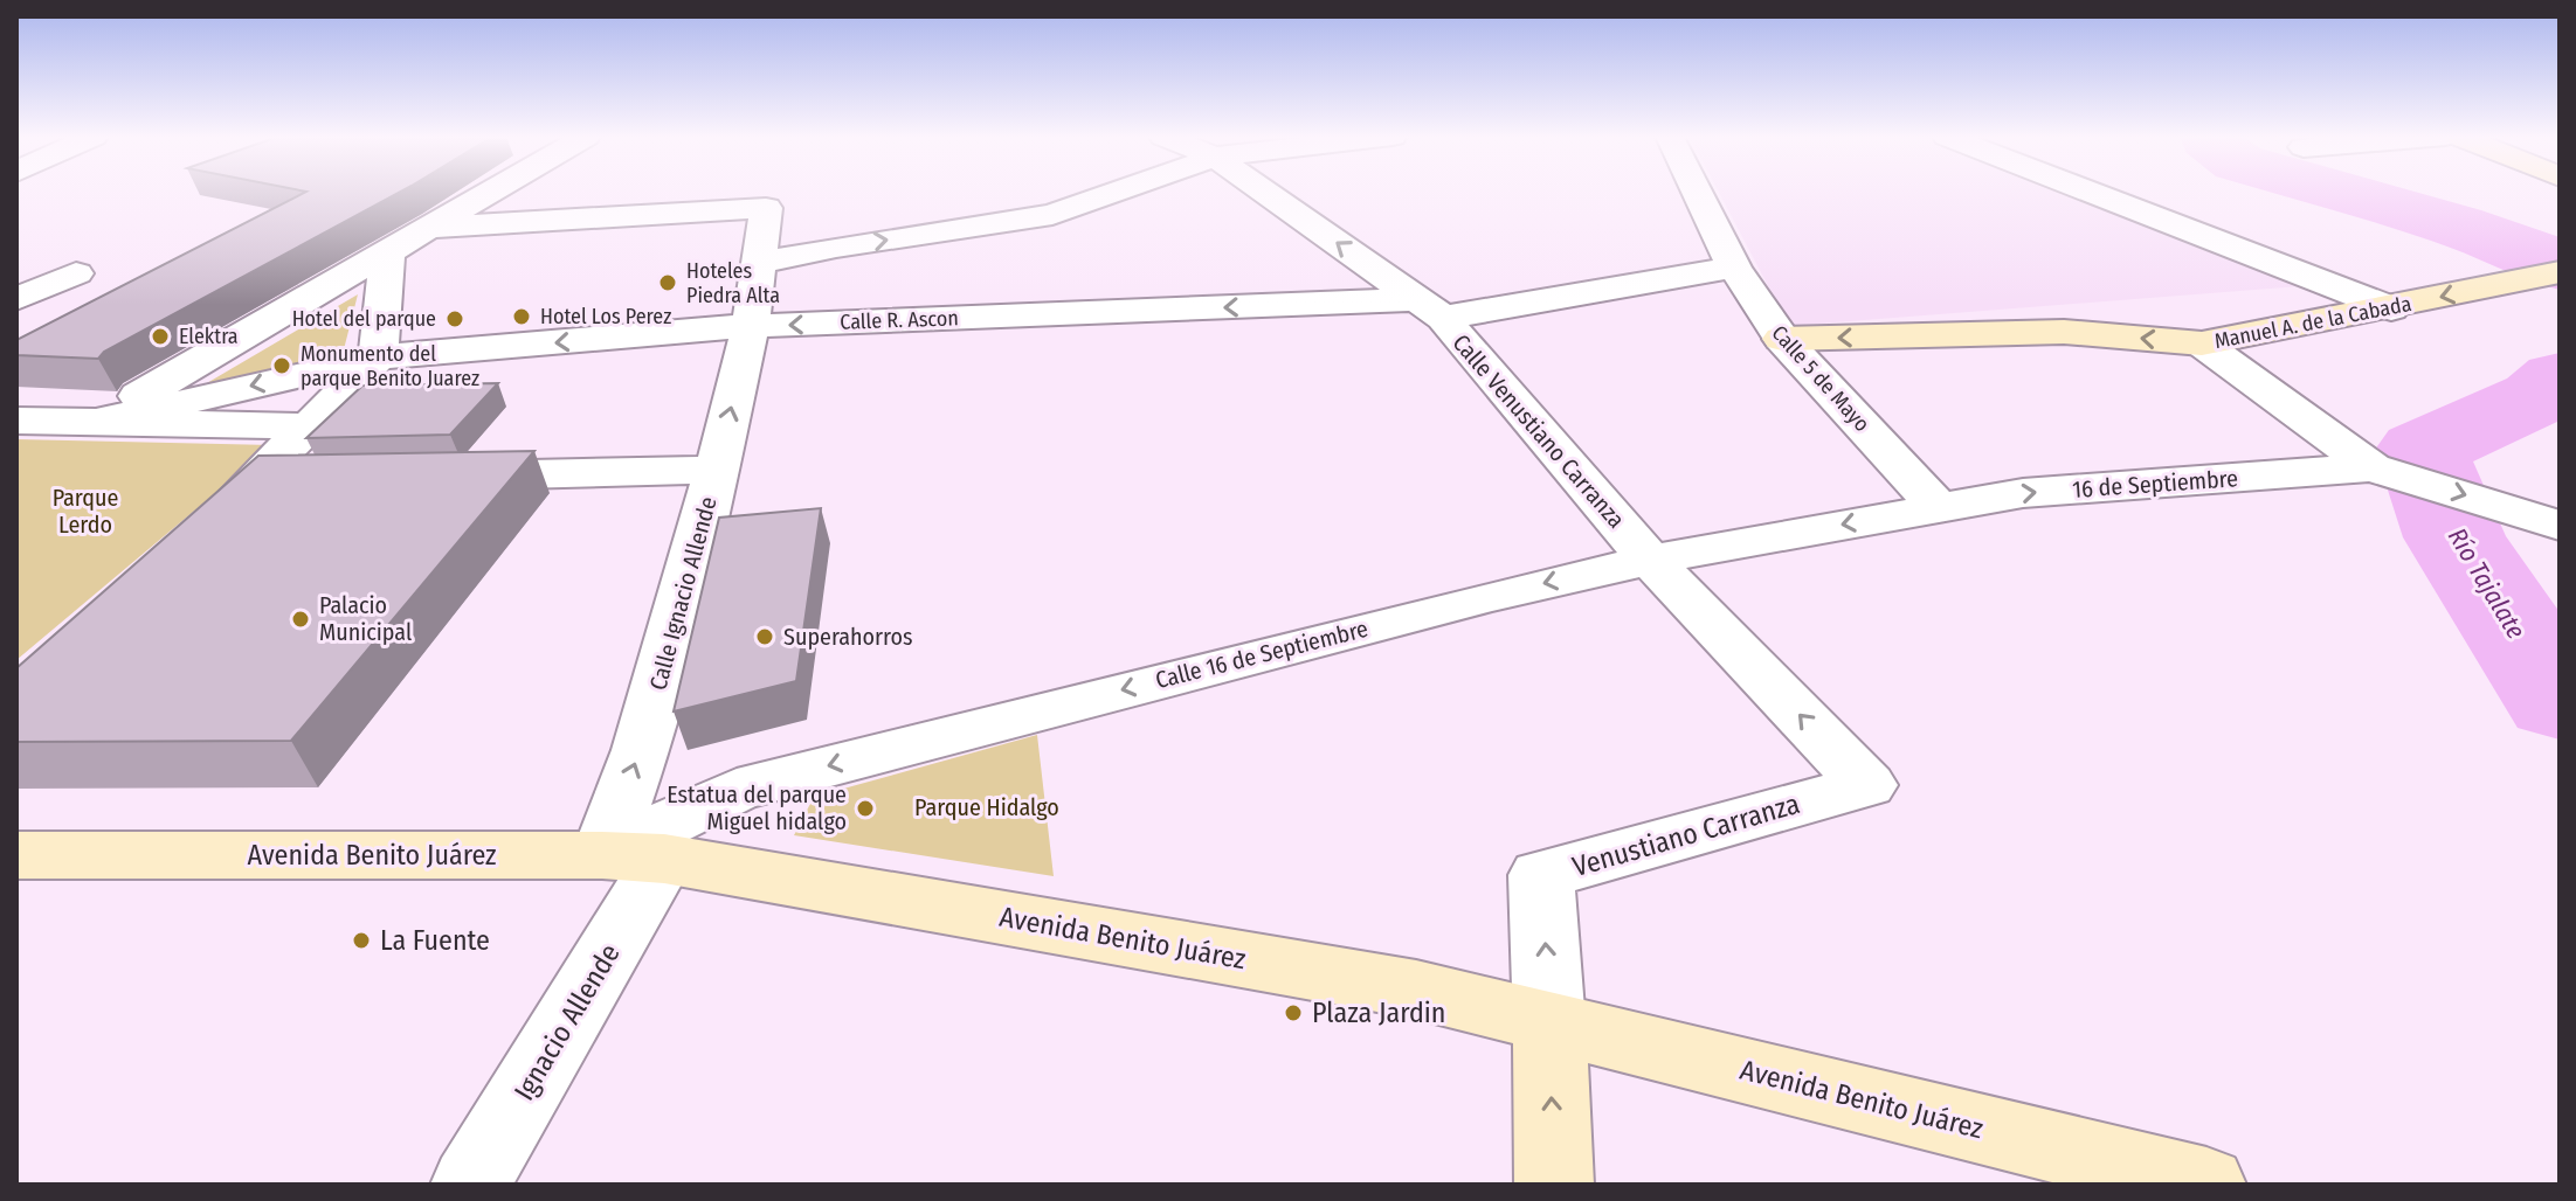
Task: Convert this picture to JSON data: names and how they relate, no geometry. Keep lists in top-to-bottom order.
{
  "streets": {
    "street": [
      "Calle R. Ascon",
      "Manuel A. de la Cabada",
      "Calle 5 de Mayo",
      "Calle Venustiano Carranza",
      "16 de Septiembre",
      "Calle Ignacio Allende",
      "Calle 16 de Septiembre",
      "Venustiano Carranza",
      "Avenida Benito Juárez",
      "Ignacio Allende"
    ]
  },
  "crossings": [
    ["Calle R. Ascon", "Calle 5 de Mayo"],
    ["Calle R. Ascon", "Calle Venustiano Carranza"],
    ["Calle R. Ascon", "Calle Ignacio Allende"],
    ["Manuel A. de la Cabada", "Calle 5 de Mayo"],
    ["Calle 5 de Mayo", "16 de Septiembre"],
    ["Calle 5 de Mayo", "Calle 16 de Septiembre"],
    ["Calle Venustiano Carranza", "Calle 16 de Septiembre"],
    ["Calle Venustiano Carranza", "Venustiano Carranza"],
    ["16 de Septiembre", "Calle 16 de Septiembre"],
    ["Calle Ignacio Allende", "Calle 16 de Septiembre"],
    ["Calle Ignacio Allende", "Avenida Benito Juárez"],
    ["Calle Ignacio Allende", "Ignacio Allende"],
    ["Calle 16 de Septiembre", "Avenida Benito Juárez"],
    ["Calle 16 de Septiembre", "Ignacio Allende"],
    ["Venustiano Carranza", "Avenida Benito Juárez"],
    ["Avenida Benito Juárez", "Ignacio Allende"]
  ],
  "one_way": [
    "Calle Venustiano Carranza",
    "16 de Septiembre",
    "Calle Ignacio Allende",
    "Calle 16 de Septiembre",
    "Venustiano Carranza"
  ],
  "water": ["Río Tajalate"],
  "parks": ["Parque Lerdo", "Parque Hidalgo"],
  "places": [
    "Hoteles Piedra Alta",
    "Hotel Los Perez",
    "Hotel del parque",
    "Elektra",
    "Monumento del parque Benito Juarez",
    "Palacio Municipal",
    "Superahorros",
    "Estatua del parque Miguel hidalgo",
    "La Fuente",
    "Plaza Jardin"
  ]
}
